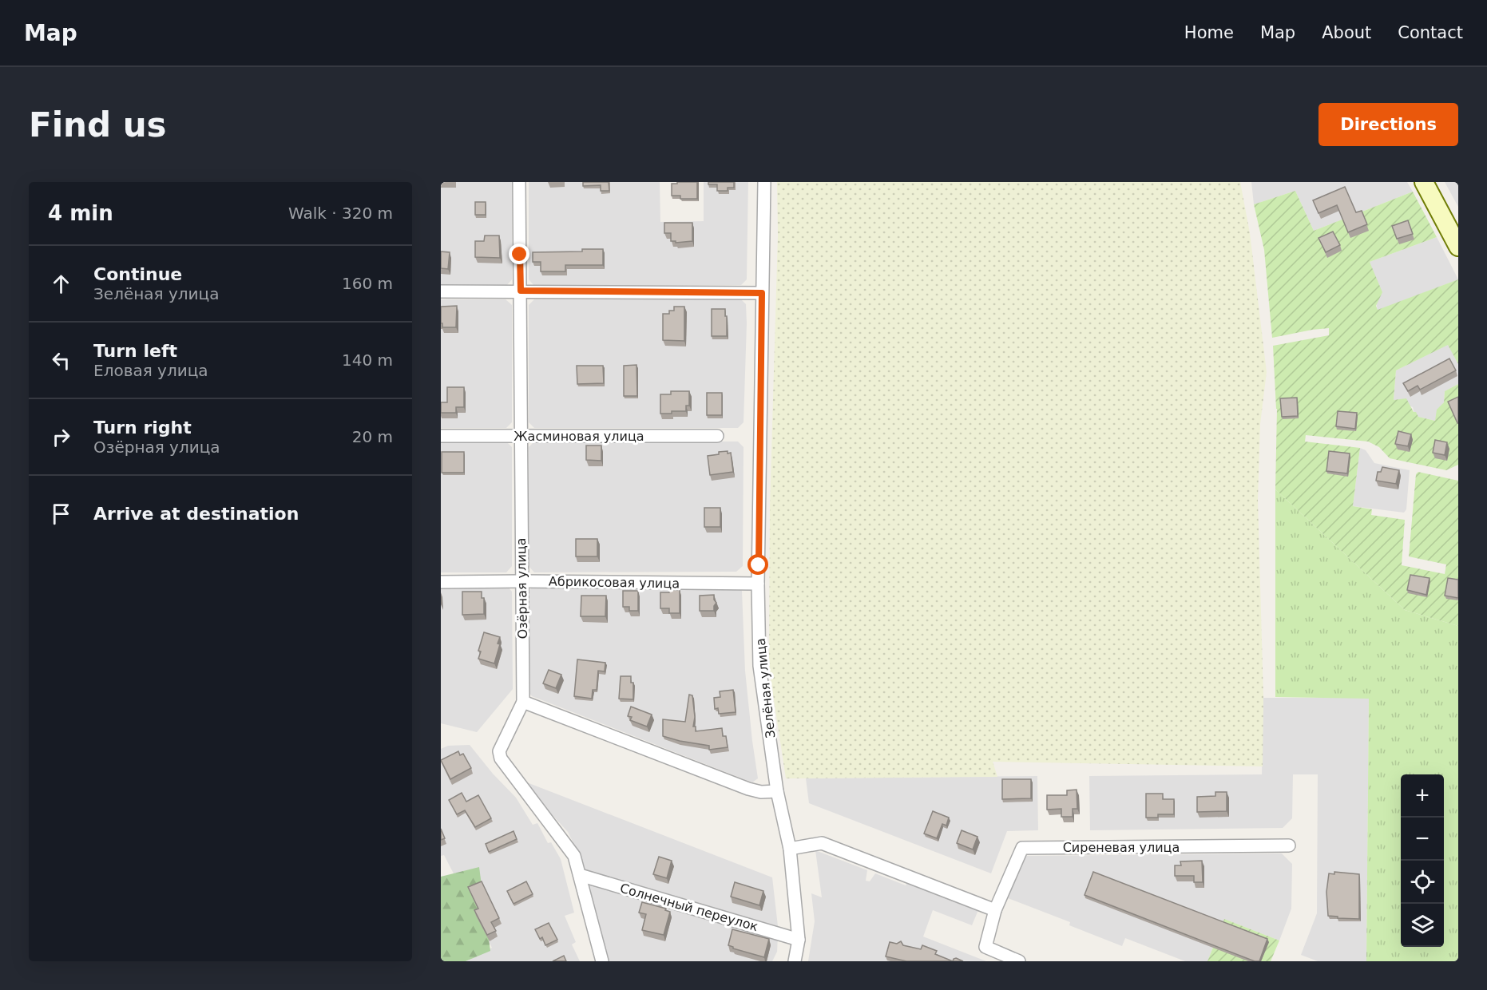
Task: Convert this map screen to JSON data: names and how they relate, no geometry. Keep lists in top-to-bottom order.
{
  "streets": {
    "street": [
      "Жасминовая улица",
      "Абрикосовая улица",
      "Озёрная улица",
      "Зелёная улица",
      "Сиреневая улица",
      "Солнечный переулок"
    ]
  },
  "crossings": [
    ["Жасминовая улица", "Озёрная улица"],
    ["Абрикосовая улица", "Озёрная улица"],
    ["Абрикосовая улица", "Зелёная улица"],
    ["Озёрная улица", "Солнечный переулок"],
    ["Зелёная улица", "Солнечный переулок"]
  ],
  "page": {
    "header": "Map",
    "nav": [
      "Home",
      "Map",
      "About",
      "Contact"
    ],
    "buttons": "Directions",
    "title": "Find us",
    "heading": ["4 min", "Walk · 320 m"],
    "list": [
      ["Continue", "Зелёная улица", "160 m"],
      ["Turn left", "Еловая улица", "140 m"],
      ["Turn right", "Озёрная улица", "20 m"],
      "Arrive at destination"
    ],
    "map_buttons": ["+", "−"]
  }
}
